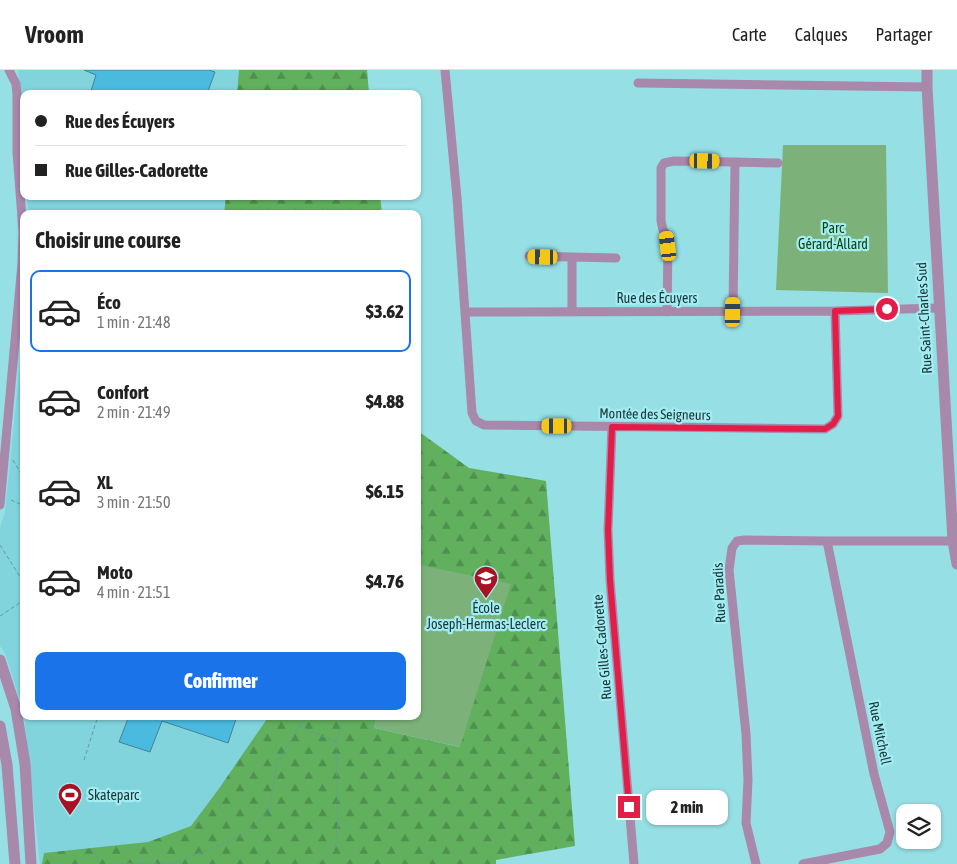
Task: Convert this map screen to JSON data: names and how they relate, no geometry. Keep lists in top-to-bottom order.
{
  "streets": {
    "street": [
      "Rue des Écuyers",
      "Rue Saint-Charles Sud",
      "Montée des Seigneurs",
      "Rue Paradis",
      "Rue Gilles-Cadorette",
      "Rue Mitchell"
    ]
  },
  "crossings": [
    ["Rue des Écuyers", "Rue Saint-Charles Sud"],
    ["Rue des Écuyers", "Montée des Seigneurs"],
    ["Rue Saint-Charles Sud", "Rue Paradis"],
    ["Montée des Seigneurs", "Rue Gilles-Cadorette"],
    ["Rue Paradis", "Rue Mitchell"]
  ],
  "parks": ["Parc Gérard-Allard"],
  "places": {
    "school or university": ["École Joseph-Hermas-Leclerc"],
    "sports": ["Skateparc"]
  },
  "page": {
    "header": "Vroom",
    "nav": ["Carte", "Calques", "Partager"],
    "banner": ["Rue des Écuyers", "Rue Gilles-Cadorette"],
    "heading": "Choisir une course",
    "list": [
      {
        "name": "Éco",
        "note": "1 min · 21:48",
        "value": "$3.62"
      },
      {
        "name": "Confort",
        "note": "2 min · 21:49",
        "value": "$4.88"
      },
      {
        "name": "XL",
        "note": "3 min · 21:50",
        "value": "$6.15"
      },
      {
        "name": "Moto",
        "note": "4 min · 21:51",
        "value": "$4.76"
      }
    ],
    "buttons": "Confirmer",
    "bubble": "2 min"
  }
}
